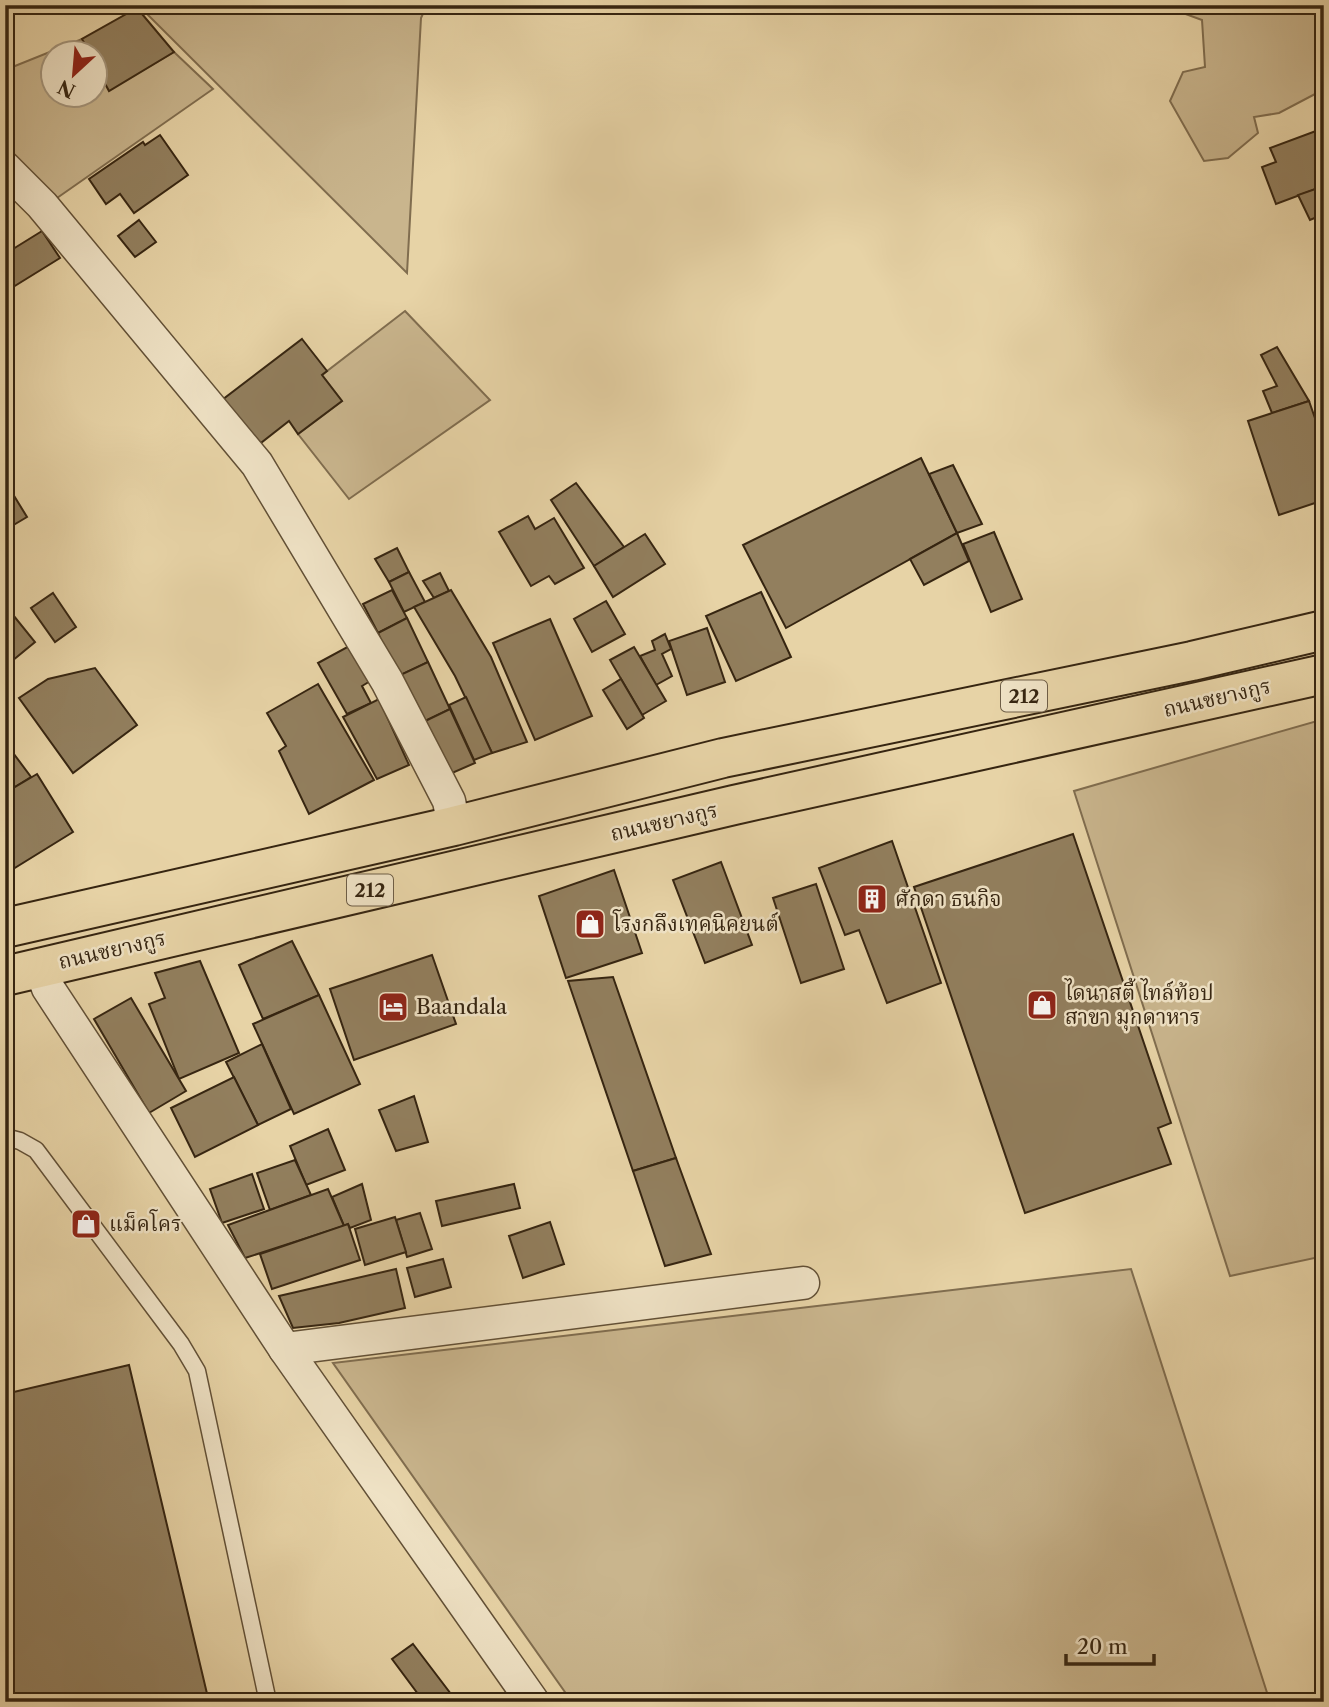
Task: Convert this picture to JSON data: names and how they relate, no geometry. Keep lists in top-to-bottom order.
{
  "streets": {
    "main road": ["212", "ถนนชยางกูร"]
  },
  "places": {
    "building": ["ศักดา ธนกิจ"],
    "shop": ["โรงกลึงเทคนิคยนต์", "ไดนาสตี้ ไทล์ท้อป สาขา มุกดาหาร", "แม็คโคร"],
    "hotel": ["Baandala"]
  },
  "scale_bar": "20 m",
  "north": "bottom left"
}
